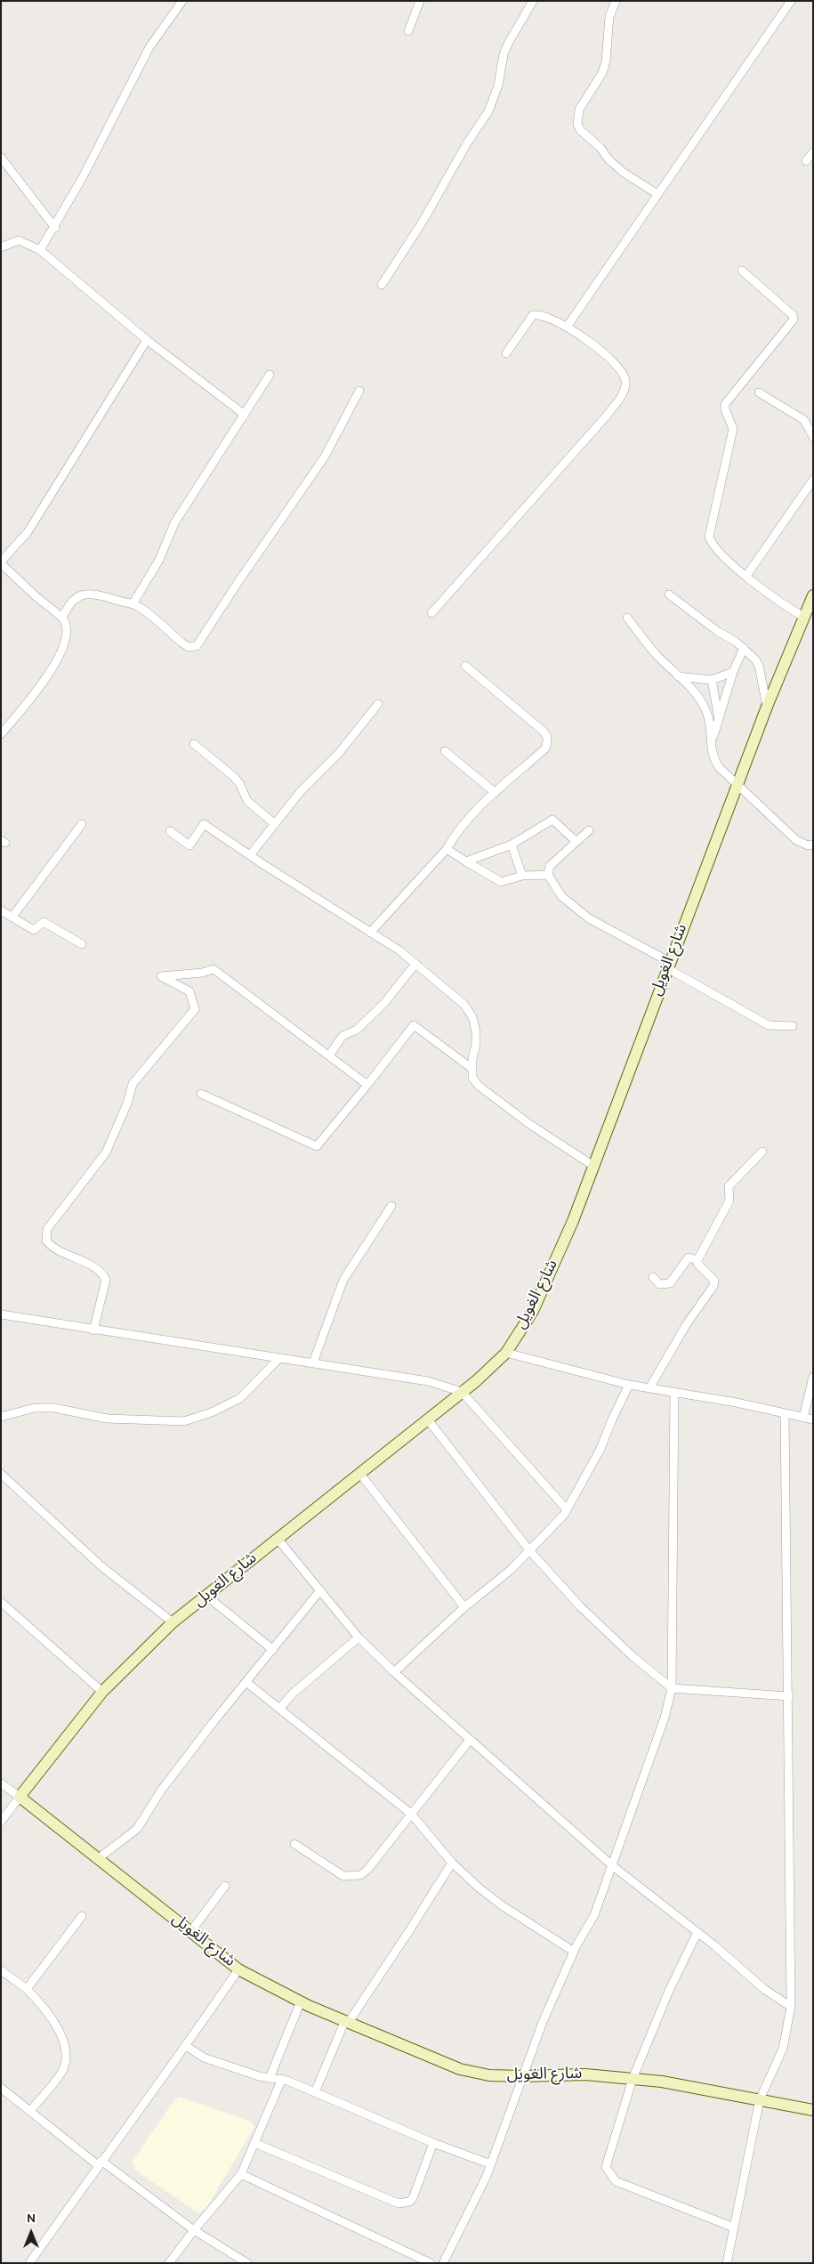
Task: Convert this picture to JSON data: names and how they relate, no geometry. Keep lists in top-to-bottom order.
{
  "streets": {
    "street": ["شارع الغويل"]
  },
  "north": "top"
}
